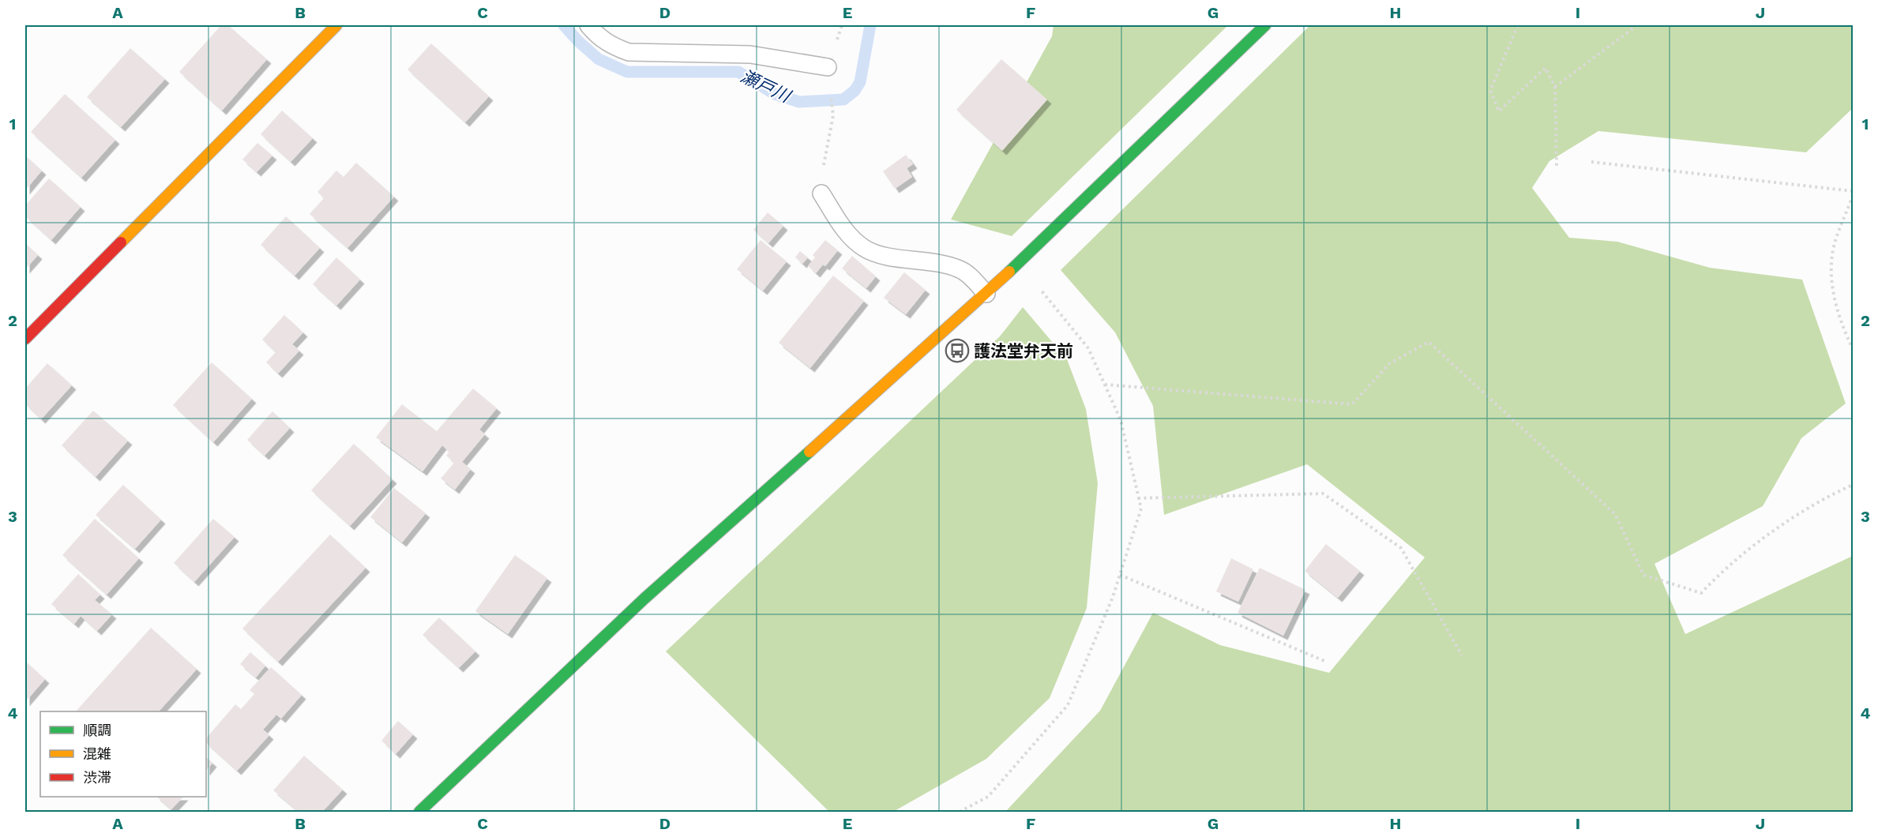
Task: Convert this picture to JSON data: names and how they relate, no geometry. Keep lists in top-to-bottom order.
{
  "water": ["瀬戸川"],
  "places": {
    "bus stop": ["護法堂弁天前"]
  },
  "legend": ["順調", "混雑", "渋滞"],
  "grid": {
    "columns": [
      "A",
      "B",
      "C",
      "D",
      "E",
      "F",
      "G",
      "H",
      "I",
      "J"
    ],
    "rows": [
      "1",
      "2",
      "3",
      "4"
    ]
  }
}
